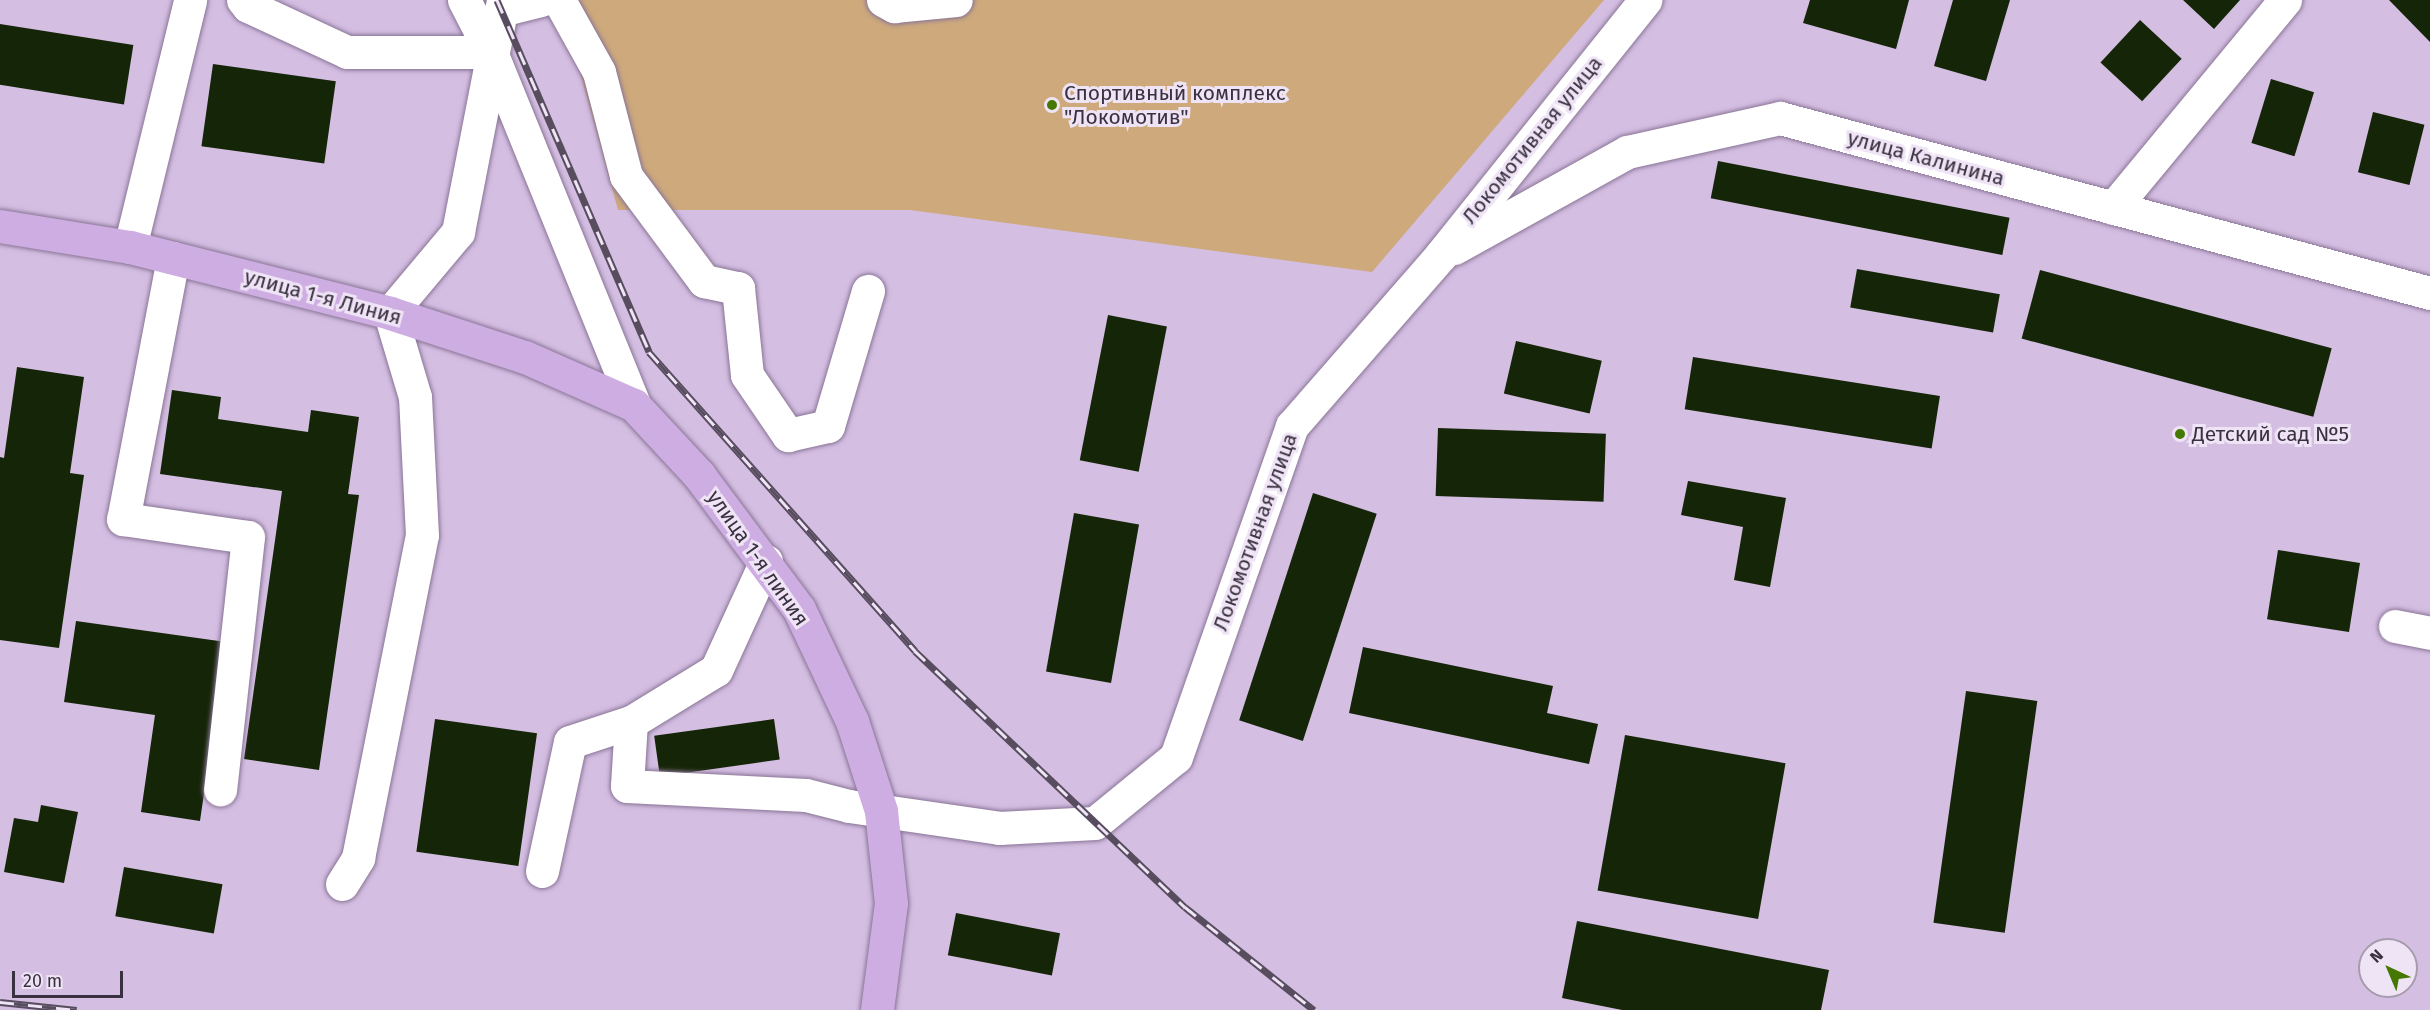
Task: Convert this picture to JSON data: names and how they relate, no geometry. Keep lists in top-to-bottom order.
{
  "streets": {
    "main road": ["улица 1-я Линия", "улица 1-я линия"],
    "street": ["Локомотивная улица", "улица Калинина"]
  },
  "crossings": [
    ["Локомотивная улица", "улица Калинина"],
    ["Локомотивная улица", "улица 1-я линия"],
    ["улица 1-я Линия", "улица 1-я линия"]
  ],
  "places": ["Спортивный комплекс \"Локомотив\"", "Детский сад №5"],
  "scale_bar": "20 m",
  "north": "top left"
}
